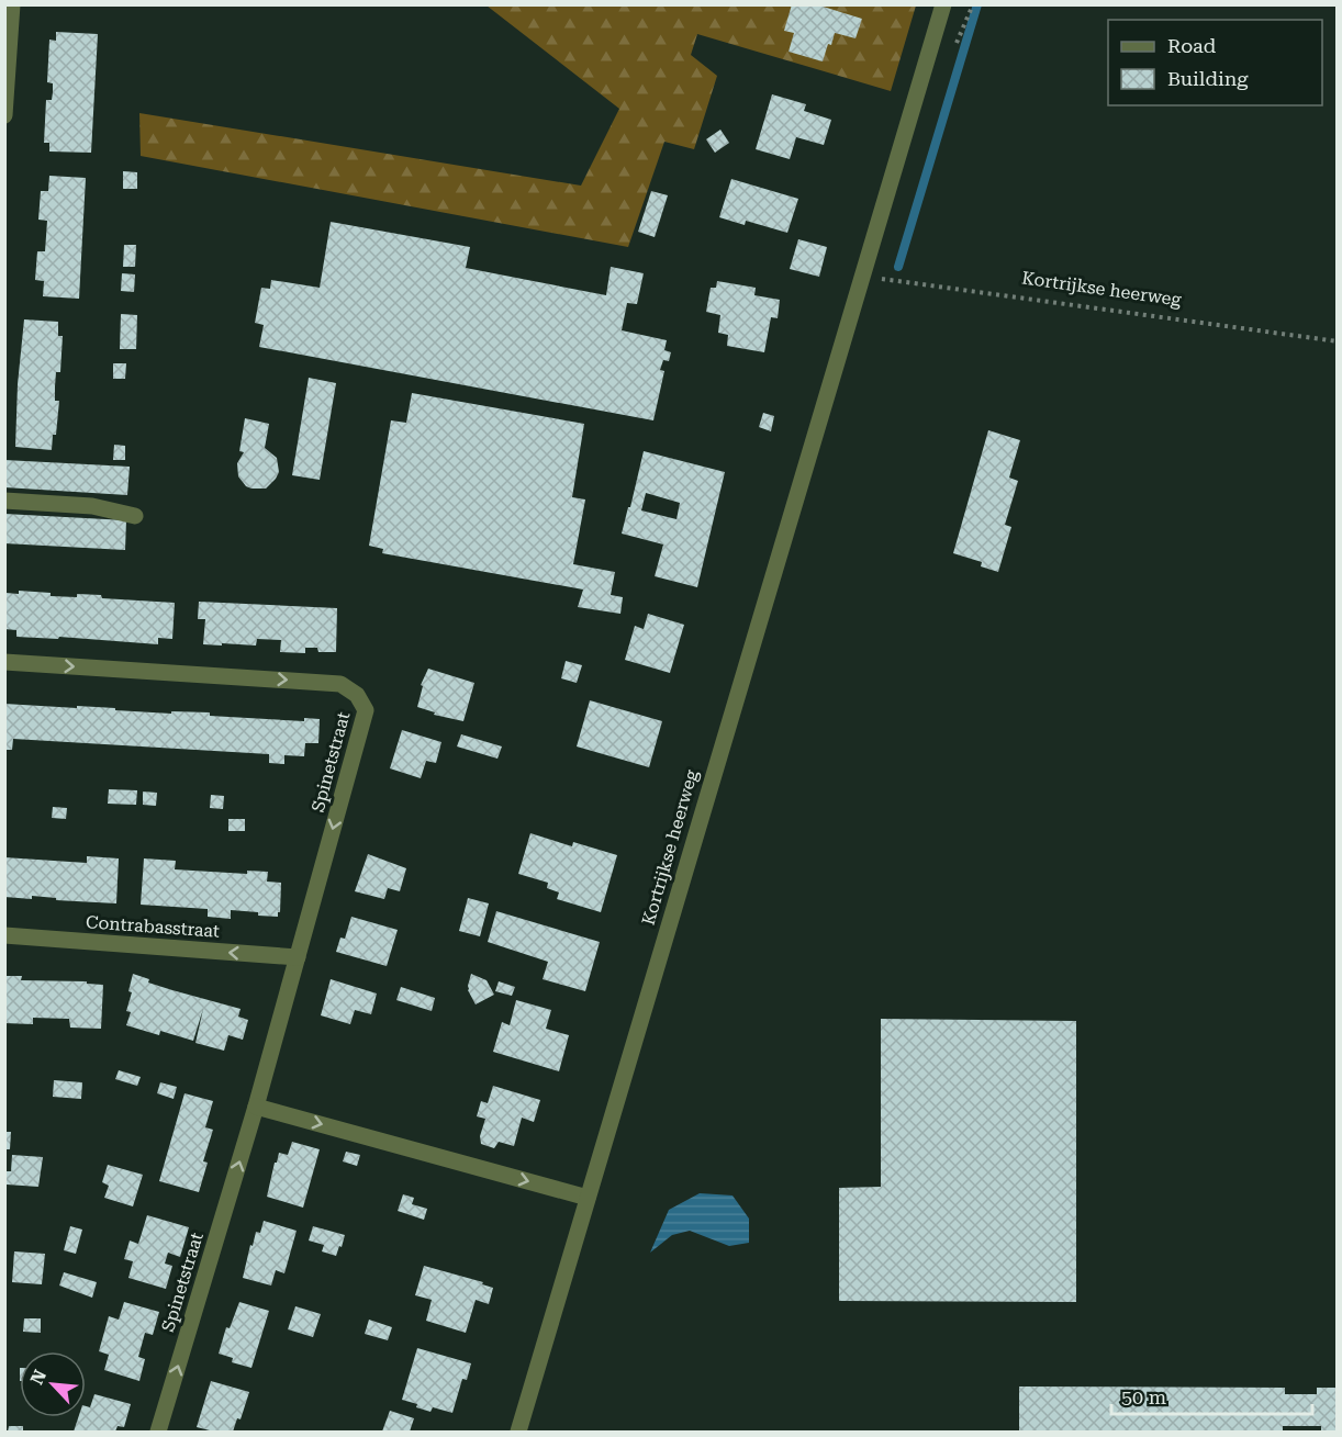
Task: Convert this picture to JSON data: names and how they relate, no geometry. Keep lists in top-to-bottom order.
{
  "streets": {
    "street": ["Kortrijkse heerweg", "Spinetstraat", "Contrabasstraat"]
  },
  "crossings": [
    ["Spinetstraat", "Contrabasstraat"]
  ],
  "one_way": ["Contrabasstraat"],
  "legend": ["Road", "Building"],
  "scale_bar": "50 m",
  "north": "top left"
}
